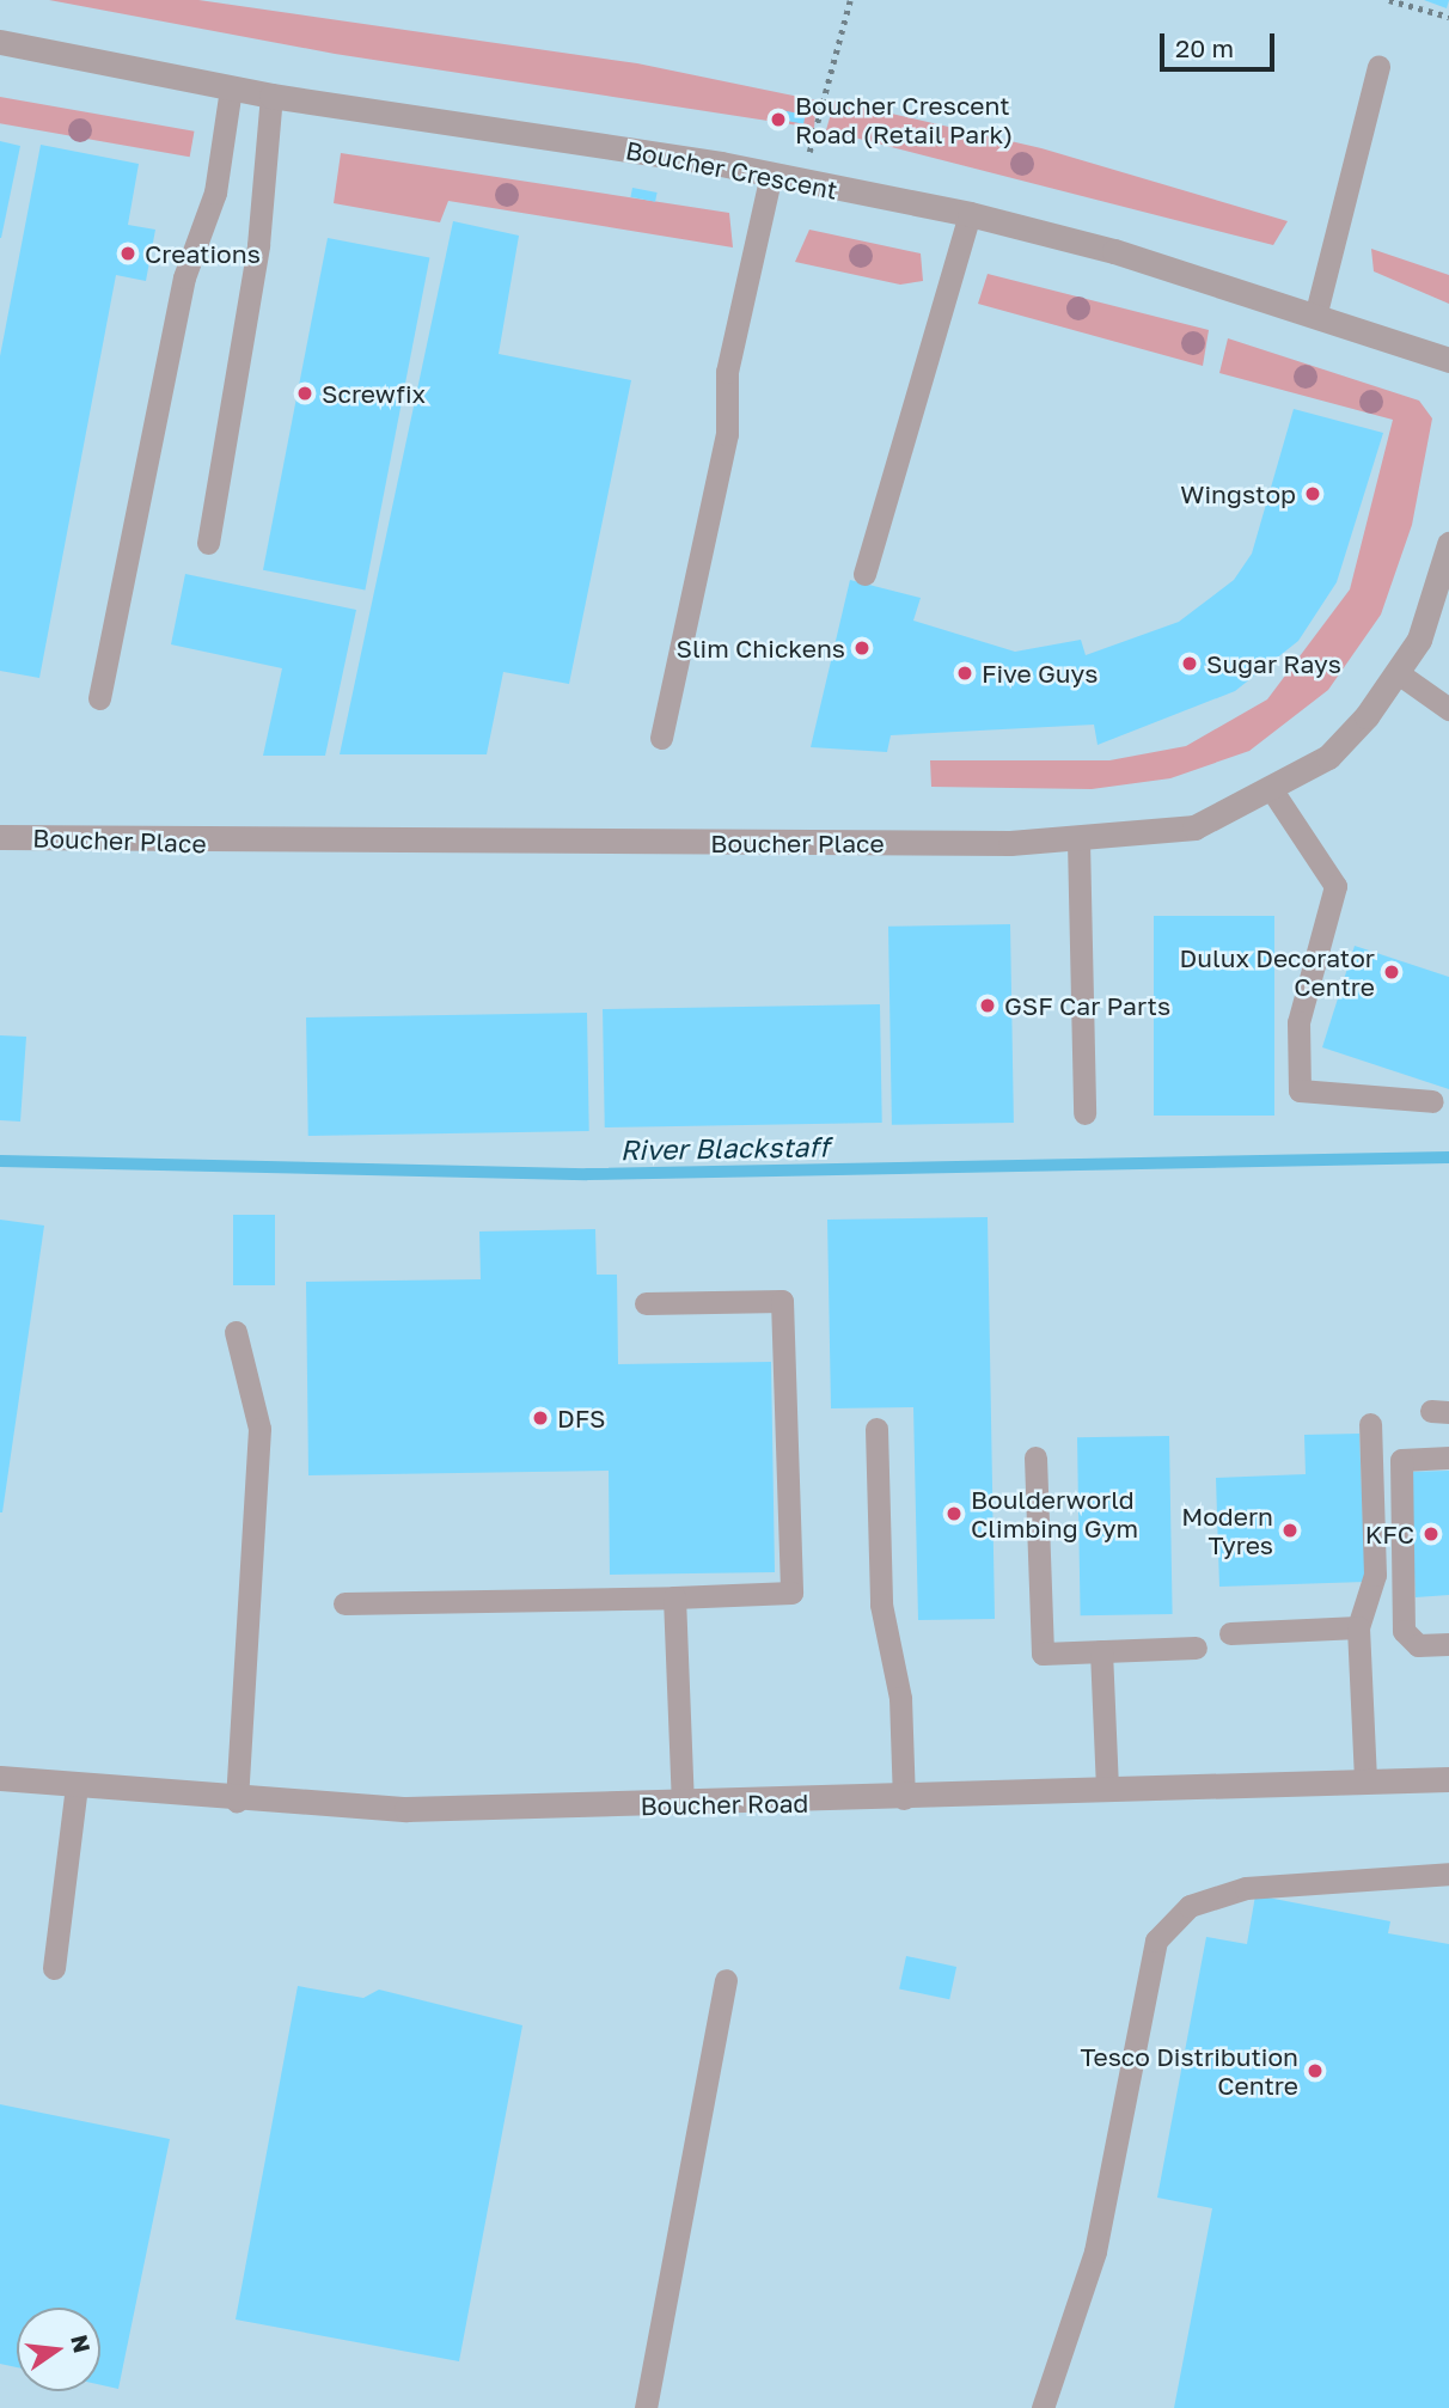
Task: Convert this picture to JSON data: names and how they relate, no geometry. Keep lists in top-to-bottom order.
{
  "streets": {
    "street": ["Boucher Crescent", "Boucher Place", "Boucher Road"]
  },
  "water": ["River Blackstaff"],
  "places": [
    "Boucher Crescent Road (Retail Park)",
    "Creations",
    "Screwfix",
    "Wingstop",
    "Slim Chickens",
    "Sugar Rays",
    "Five Guys",
    "Dulux Decorator Centre",
    "GSF Car Parts",
    "DFS",
    "Boulderworld Climbing Gym",
    "Modern Tyres",
    "KFC",
    "Tesco Distribution Centre"
  ],
  "scale_bar": "20 m",
  "north": "right"
}
